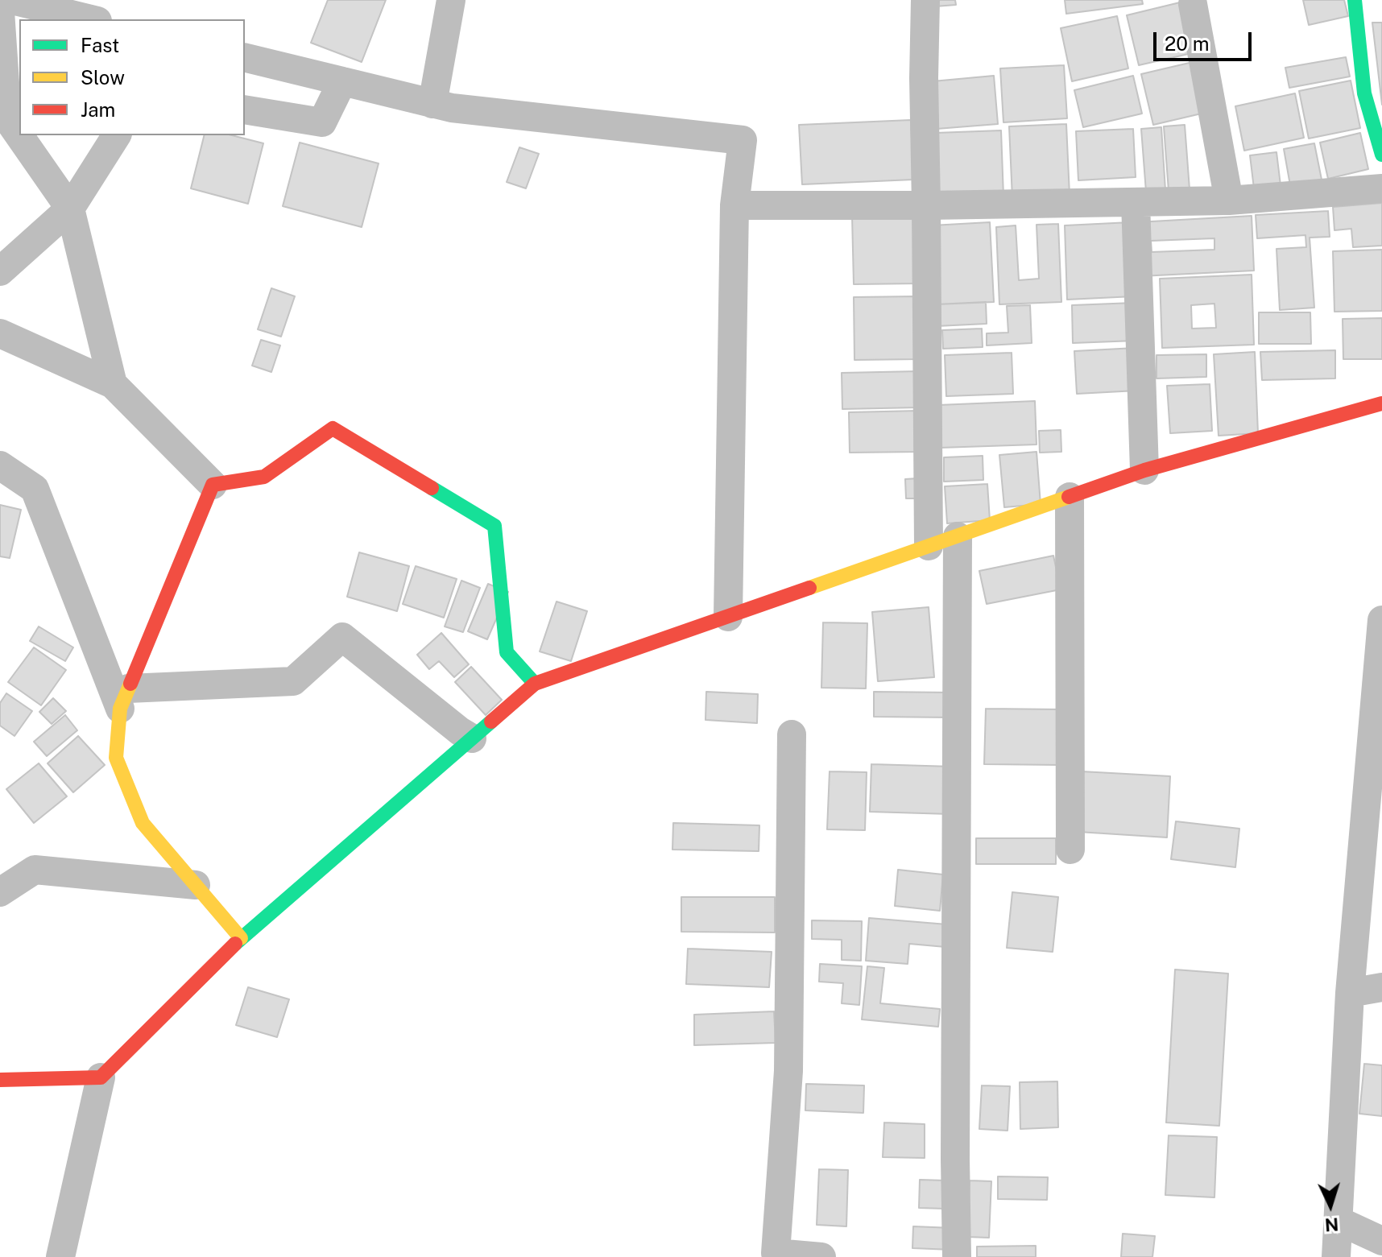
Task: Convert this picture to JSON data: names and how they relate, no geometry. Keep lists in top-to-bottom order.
{
  "legend": ["Fast", "Slow", "Jam"],
  "scale_bar": "20 m",
  "north": "bottom"
}
